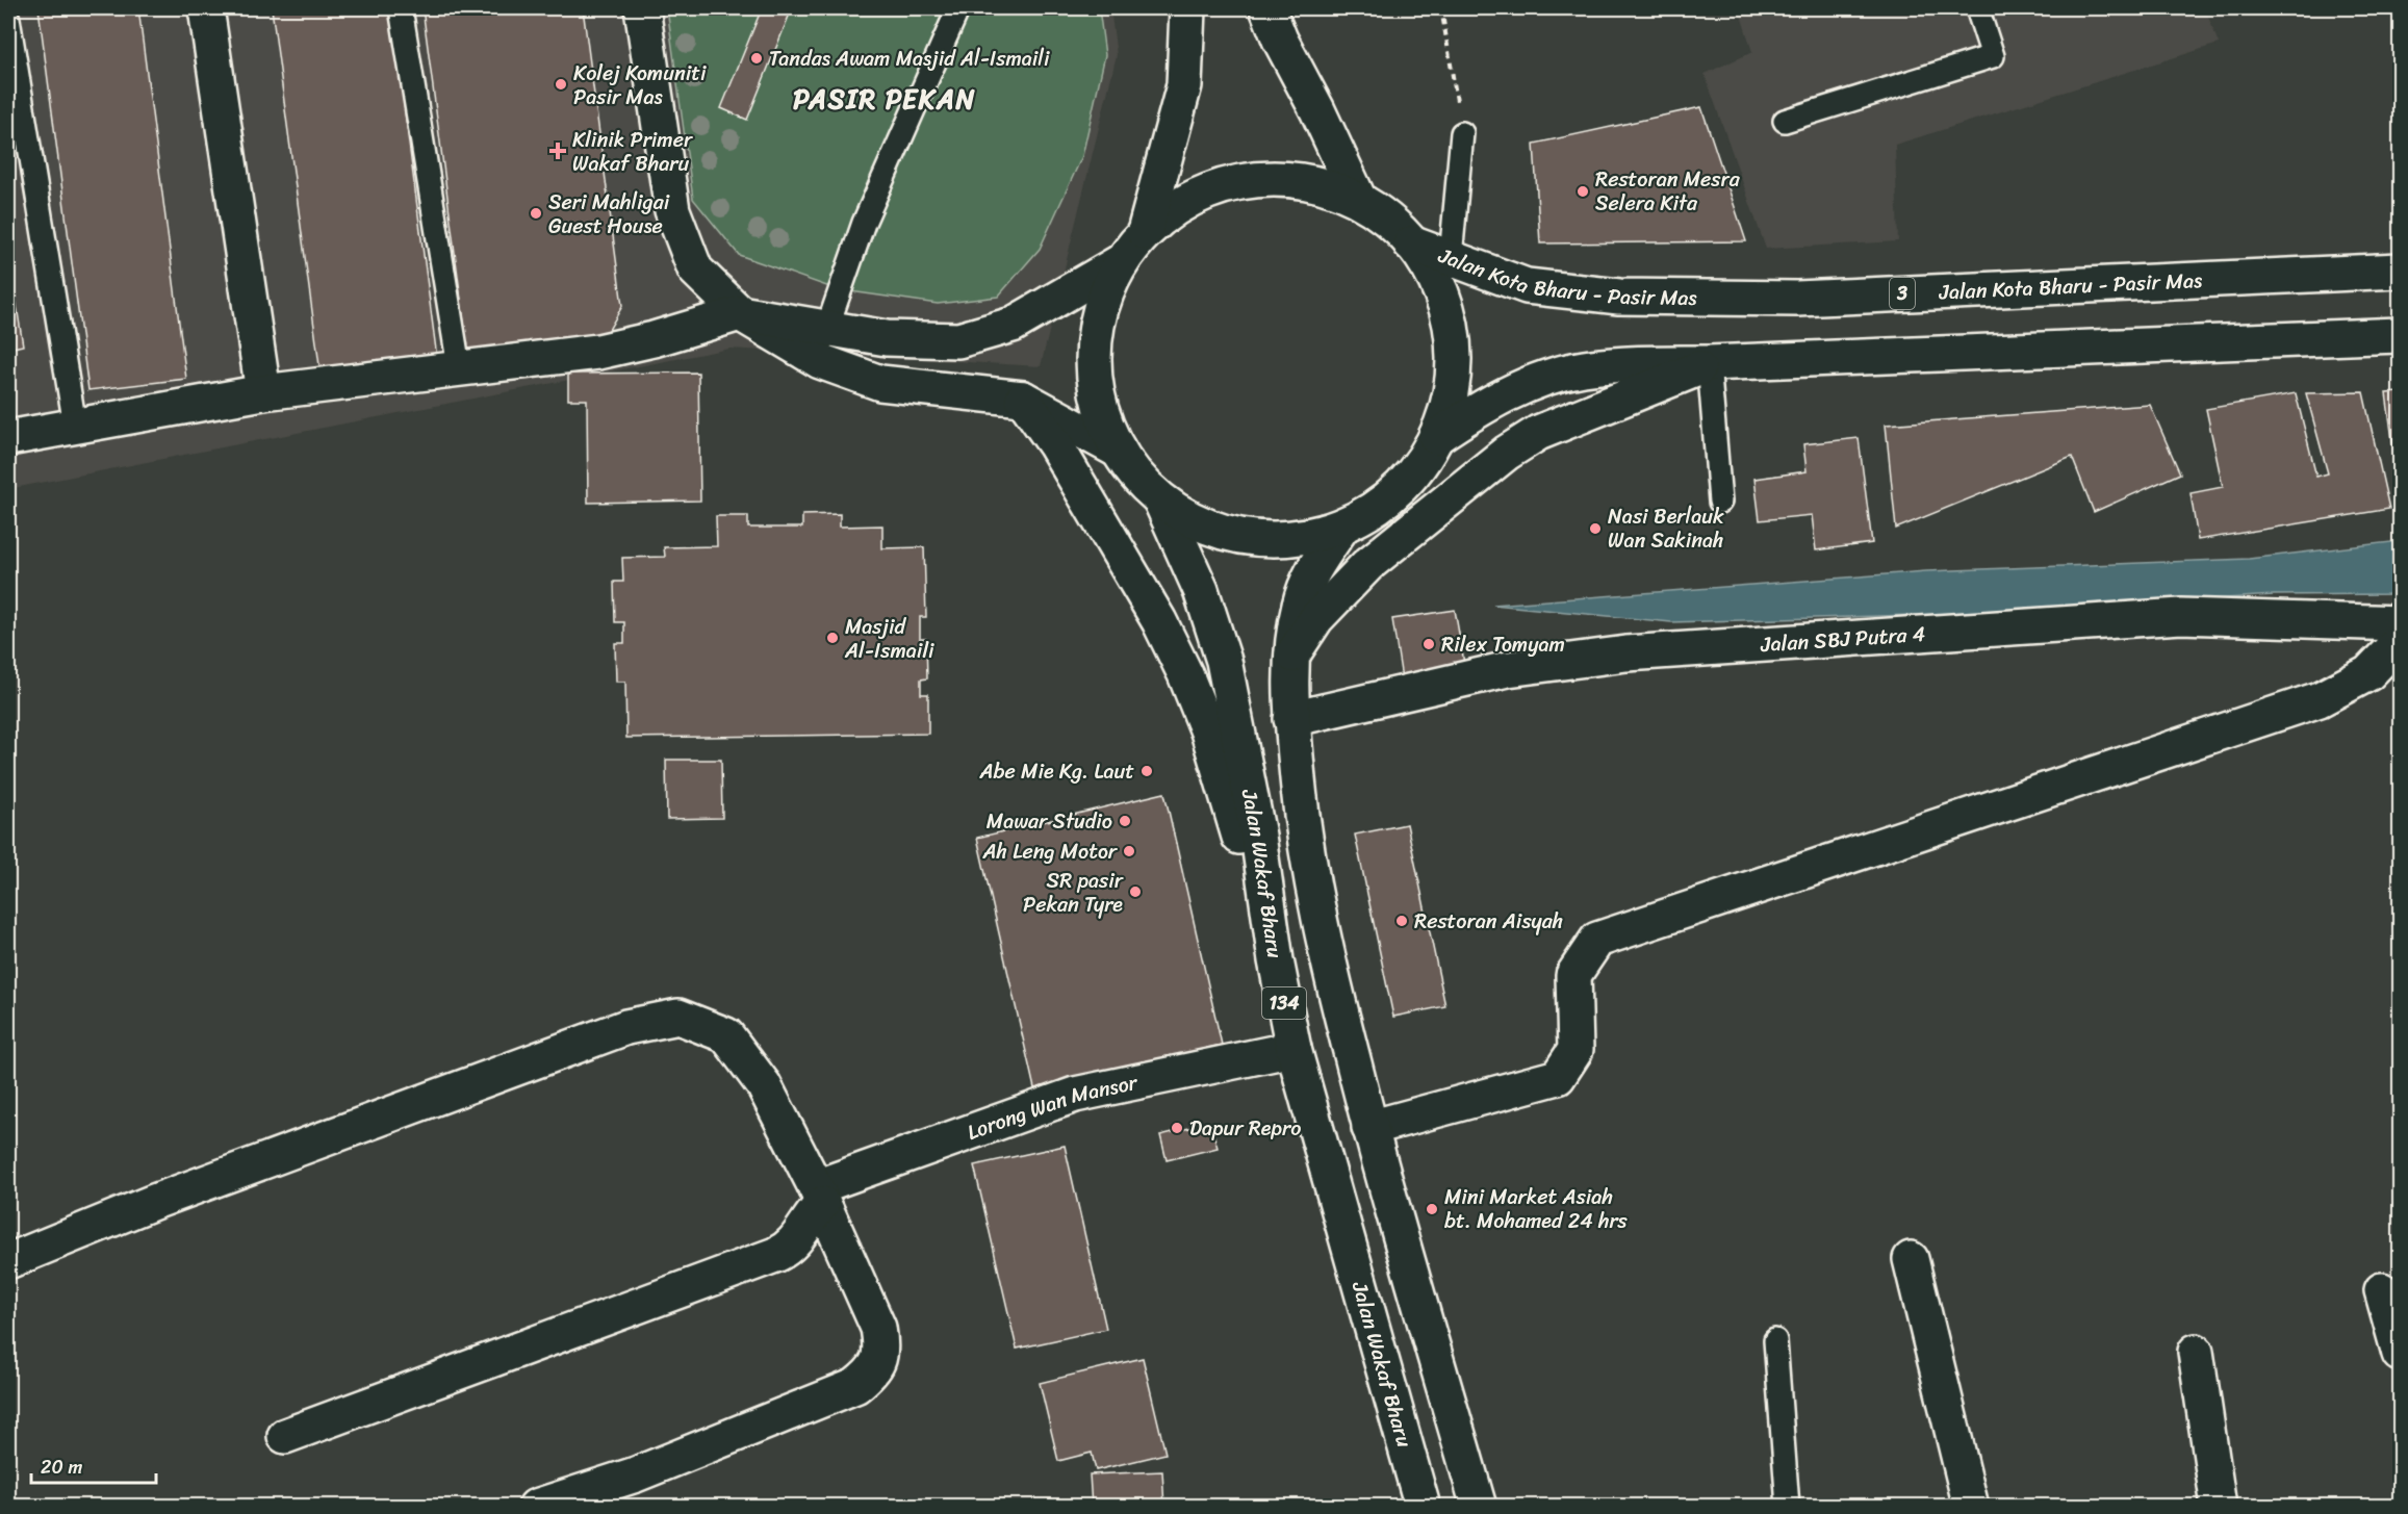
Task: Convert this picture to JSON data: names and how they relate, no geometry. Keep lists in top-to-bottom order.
{
  "streets": {
    "main road": [
      "Jalan Kota Bharu - Pasir Mas",
      "3",
      "Jalan SBJ Putra 4",
      "Jalan Wakaf Bharu",
      "134",
      "Lorong Wan Mansor"
    ]
  },
  "crossings": [
    ["Jalan SBJ Putra 4", "134"],
    ["Jalan Wakaf Bharu", "Lorong Wan Mansor"]
  ],
  "districts": ["PASIR PEKAN"],
  "places": {
    "other": [
      "Tandas Awam Masjid Al-Ismaili",
      "Kolej Komuniti Pasir Mas",
      "Restoran Mesra Selera Kita",
      "Seri Mahligai Guest House",
      "Nasi Berlauk Wan Sakinah",
      "Masjid Al-Ismaili",
      "Rilex Tomyam",
      "Abe Mie Kg. Laut",
      "Mawar Studio",
      "Ah Leng Motor",
      "SR pasir Pekan Tyre",
      "Restoran Aisyah",
      "Dapur Repro",
      "Mini Market Asiah bt. Mohamed 24 hrs"
    ],
    "health": ["Klinik Primer Wakaf Bharu"]
  },
  "scale_bar": "20 m"
}
